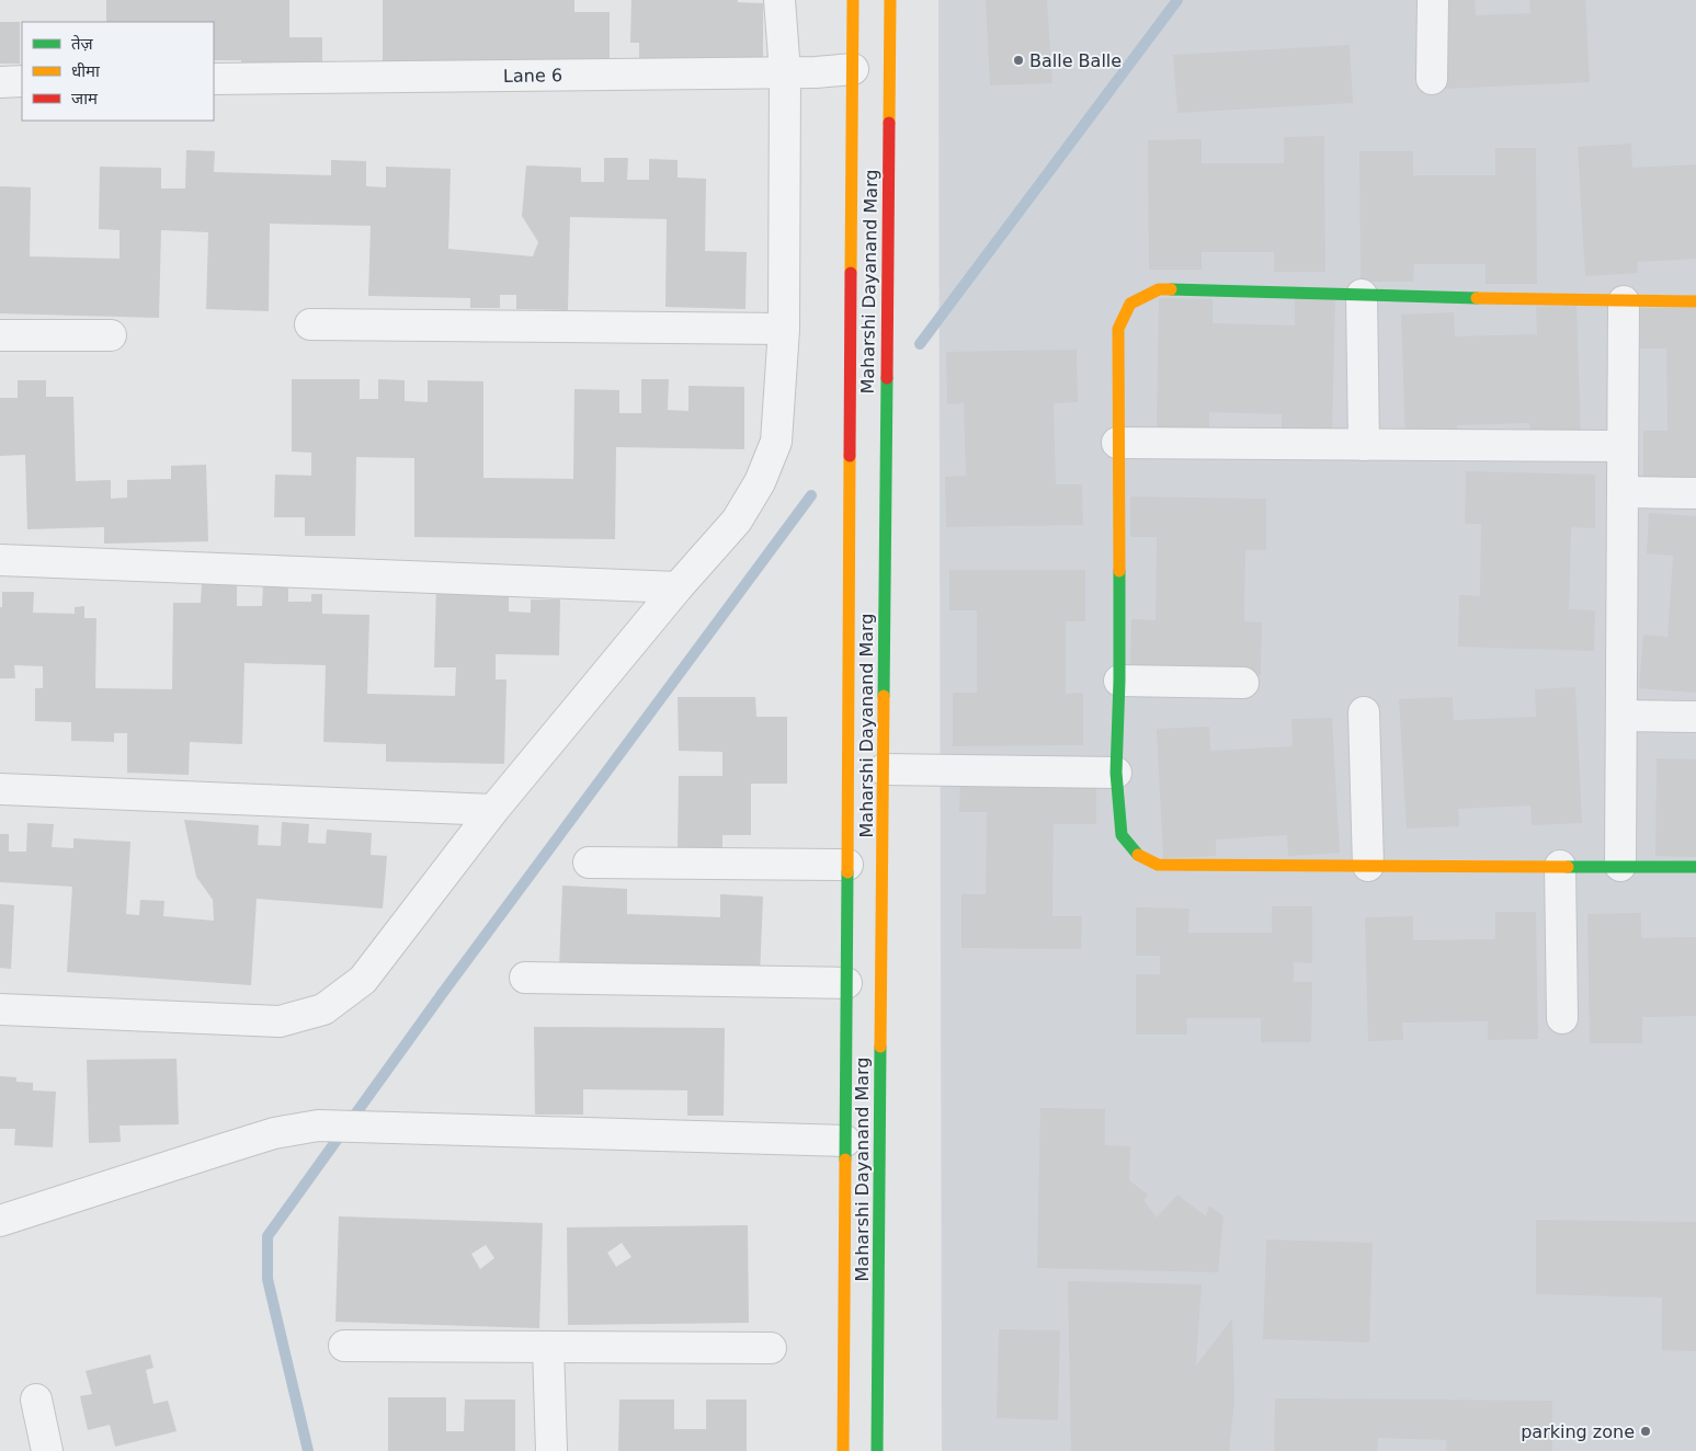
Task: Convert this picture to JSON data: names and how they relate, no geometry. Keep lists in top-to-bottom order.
{
  "streets": {
    "street": ["Lane 6", "Maharshi Dayanand Marg"]
  },
  "crossings": [
    ["Lane 6", "Maharshi Dayanand Marg"]
  ],
  "places": ["Balle Balle", "parking zone"],
  "legend": ["तेज़", "धीमा", "जाम"]
}
